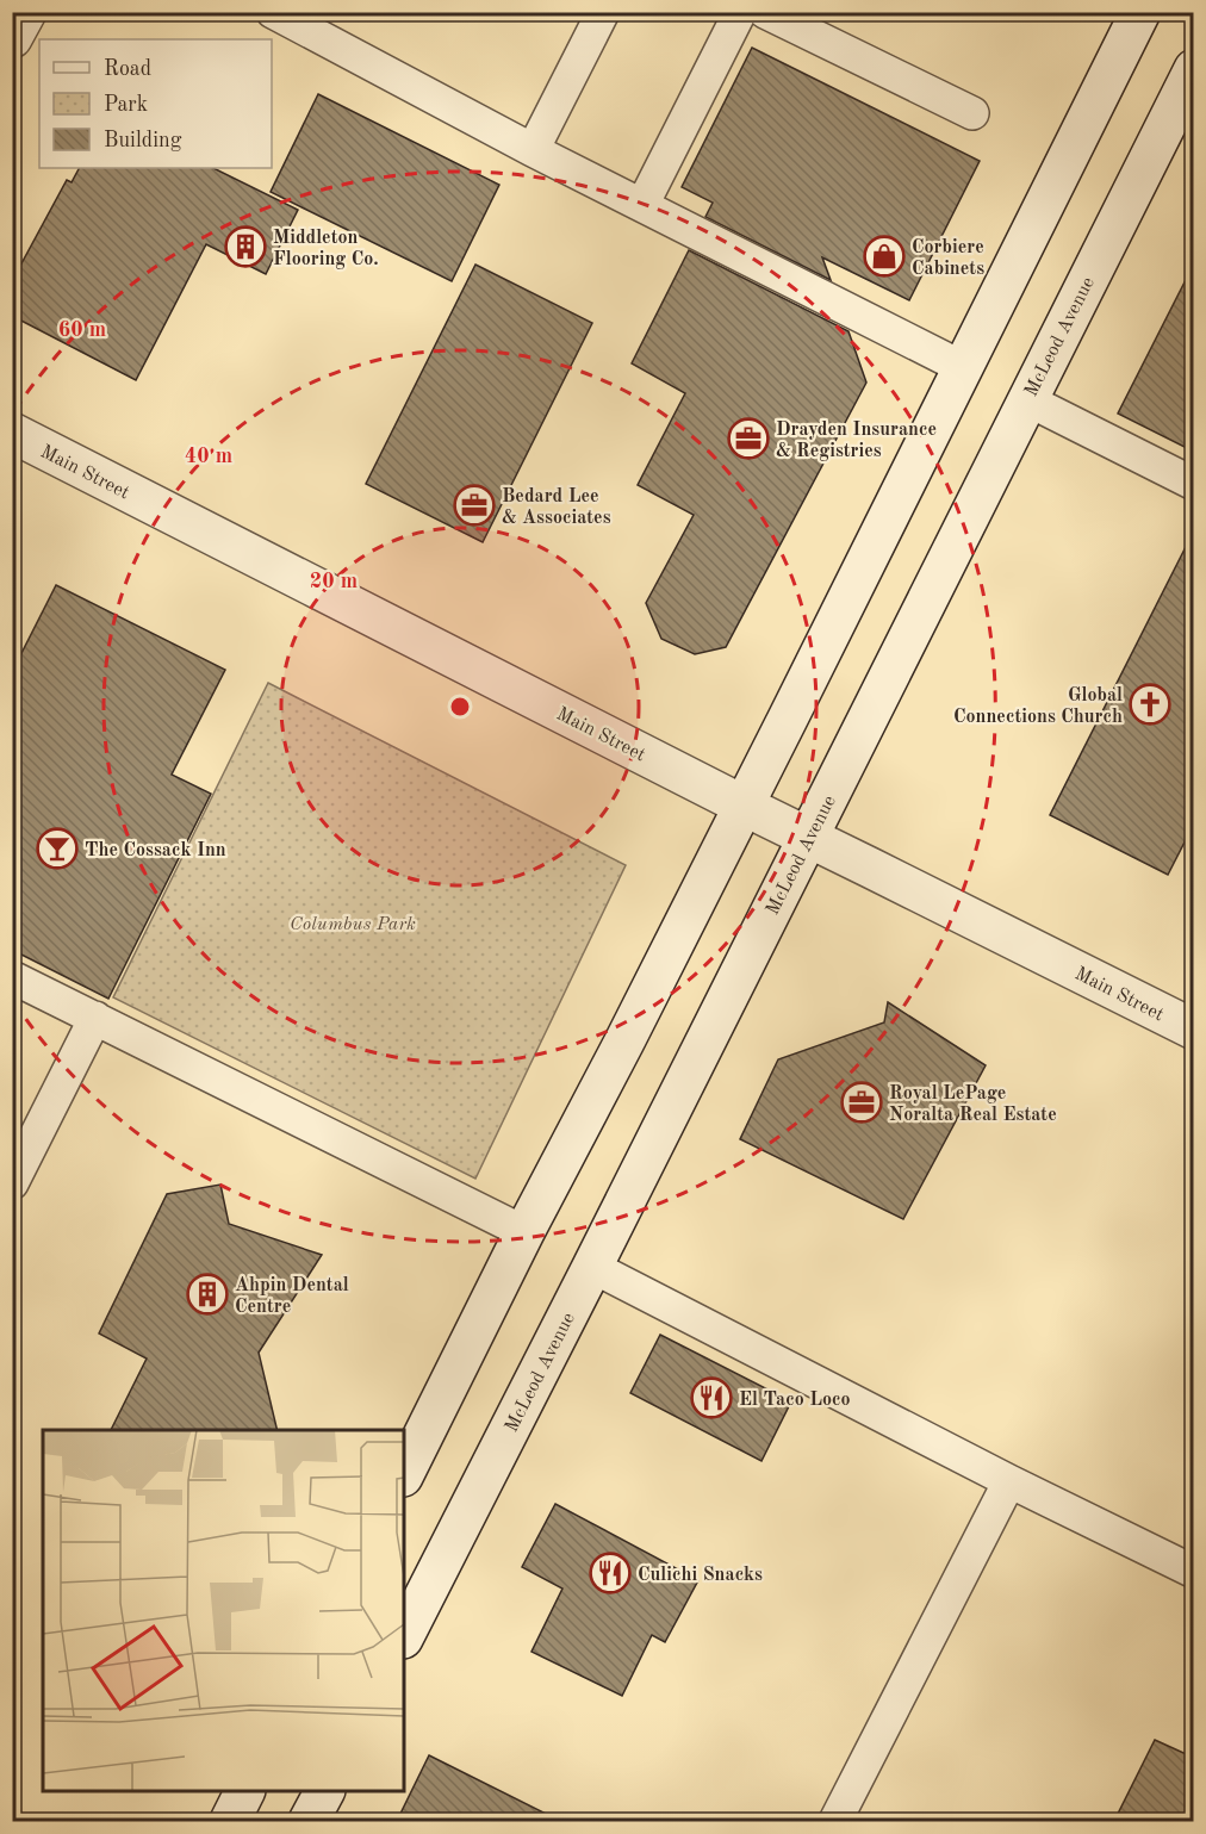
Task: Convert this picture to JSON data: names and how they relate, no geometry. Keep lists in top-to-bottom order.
{
  "streets": {
    "street": ["McLeod Avenue", "Main Street"]
  },
  "crossings": [
    ["McLeod Avenue", "Main Street"]
  ],
  "parks": ["Columbus Park"],
  "places": {
    "building": ["Middleton Flooring Co.", "Ahpin Dental Centre"],
    "shop": ["Corbiere Cabinets"],
    "office": ["Drayden Insurance & Registries", "Bedard Lee & Associates", "Royal LePage Noralta Real Estate"],
    "church": ["Global Connections Church"],
    "bar": ["The Cossack Inn"],
    "restaurant": ["El Taco Loco", "Culichi Snacks"]
  },
  "legend": ["Road", "Park", "Building"],
  "rings": ["60 m", "40 m", "20 m"]
}
